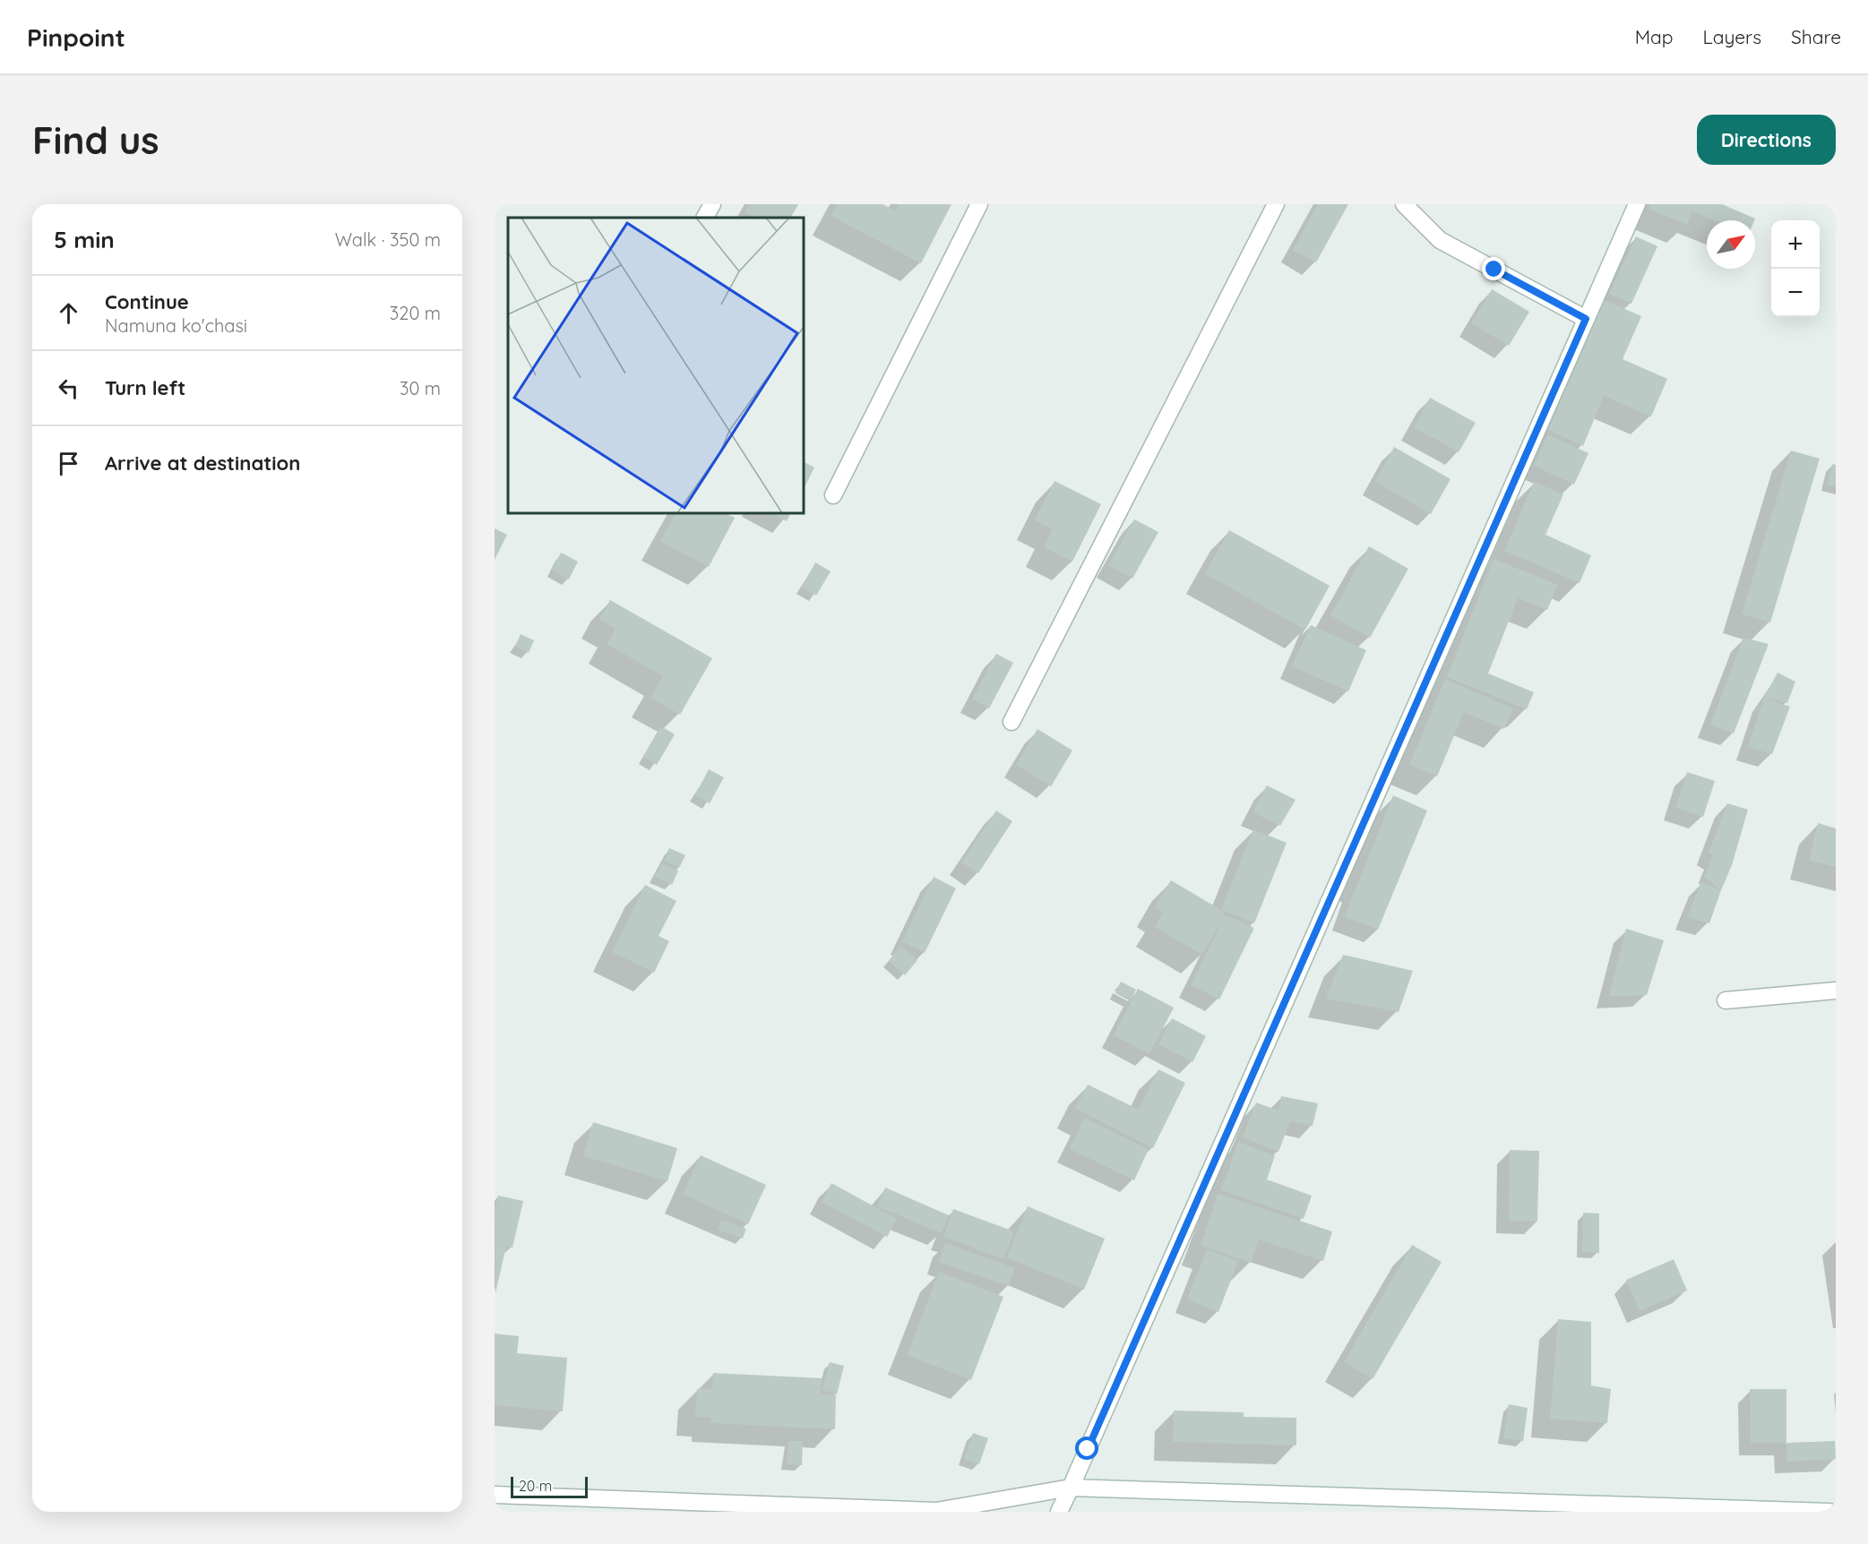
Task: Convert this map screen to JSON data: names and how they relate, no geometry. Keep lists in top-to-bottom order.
{
  "scale_bar": "20 m",
  "north": "top right",
  "page": {
    "header": "Pinpoint",
    "nav": ["Map", "Layers", "Share"],
    "buttons": "Directions",
    "title": "Find us",
    "heading": ["5 min", "Walk · 350 m"],
    "map_buttons": ["+", "−"],
    "list": [
      ["Continue", "Namuna ko'chasi", "320 m"],
      ["Turn left", "30 m"],
      "Arrive at destination"
    ],
    "scale": "20 m"
  }
}
